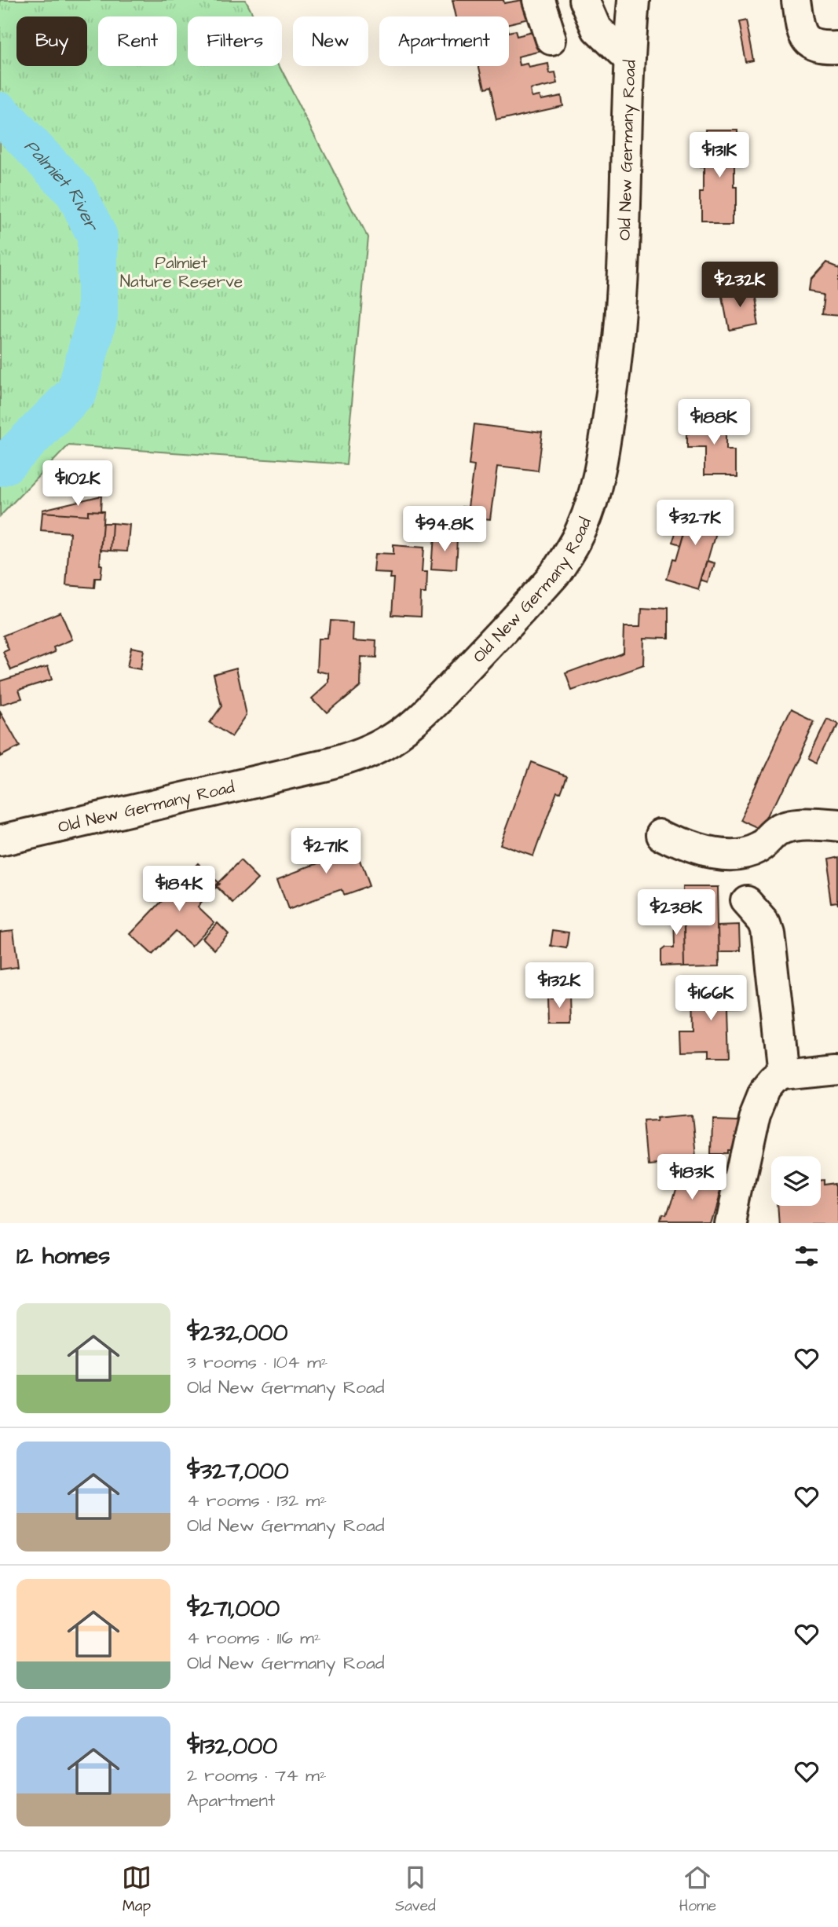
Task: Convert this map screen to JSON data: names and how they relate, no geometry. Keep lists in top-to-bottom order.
{
  "streets": {
    "street": ["Old New Germany Road"]
  },
  "water": ["Palmiet River"],
  "parks": ["Palmiet Nature Reserve"],
  "page": {
    "chip": [
      "Buy",
      "Rent",
      "Filters",
      "New",
      "Apartment"
    ],
    "price": [
      "$131K",
      "$232K",
      "$188K",
      "$102K",
      "$327K",
      "$94.8K",
      "$271K",
      "$184K",
      "$238K",
      "$132K",
      "$166K",
      "$183K"
    ],
    "heading": "12 homes",
    "list": [
      {
        "name": "$232,000",
        "note": "3 rooms · 104 m² · Old New Germany Road"
      },
      {
        "name": "$327,000",
        "note": "4 rooms · 132 m² · Old New Germany Road"
      },
      {
        "name": "$271,000",
        "note": "4 rooms · 116 m² · Old New Germany Road"
      },
      {
        "name": "$132,000",
        "note": "2 rooms · 74 m² · Apartment"
      }
    ],
    "tabs": ["Map", "Saved", "Home"]
  }
}
